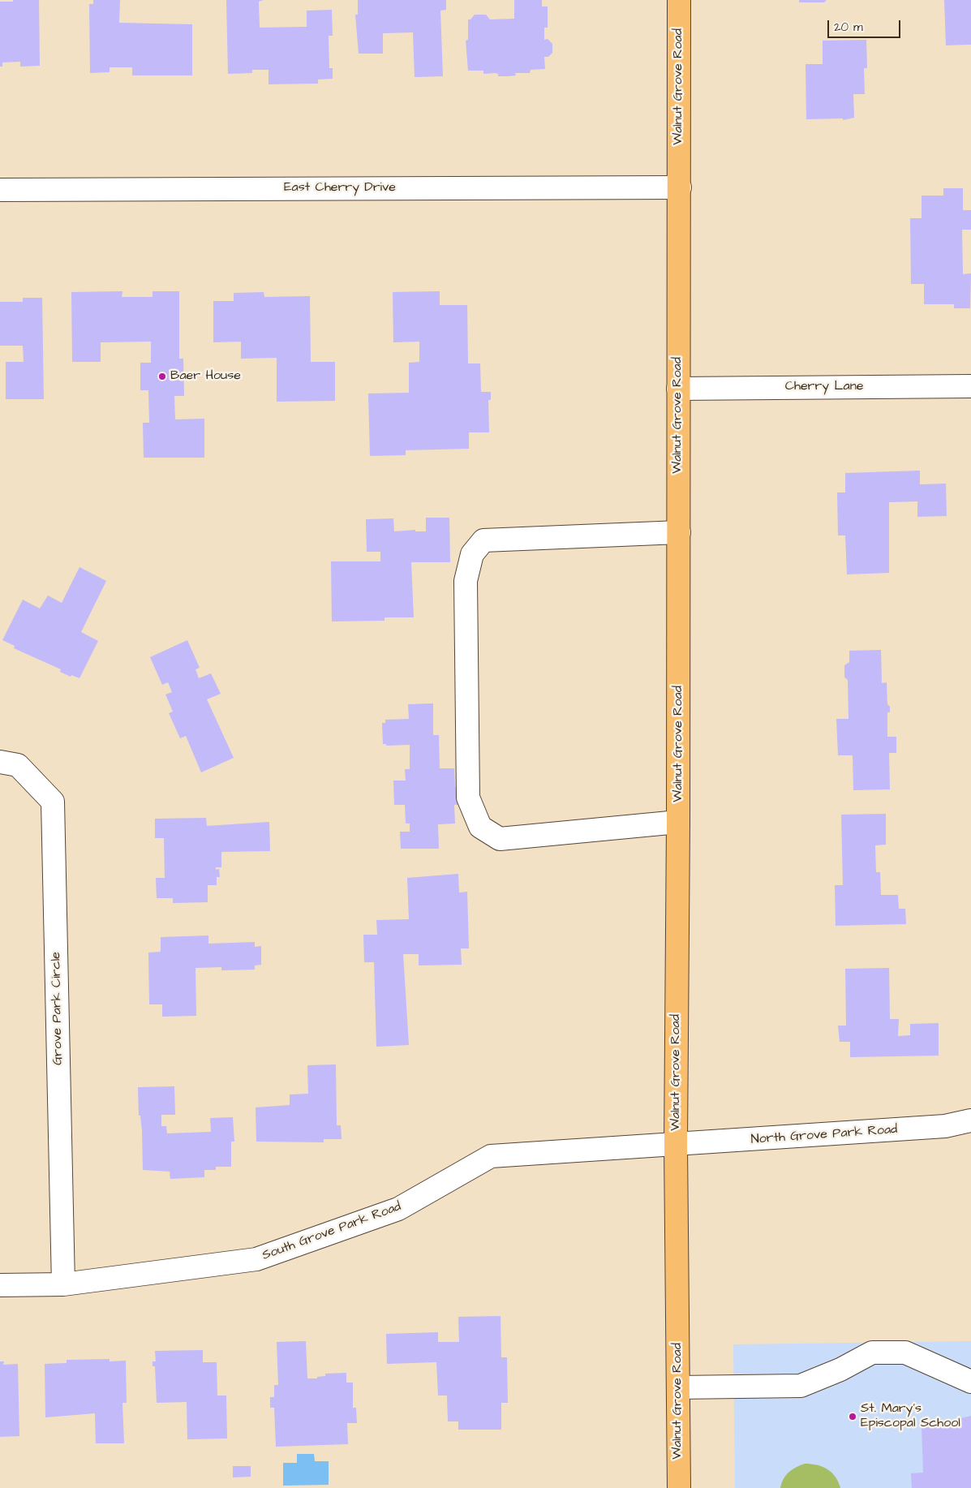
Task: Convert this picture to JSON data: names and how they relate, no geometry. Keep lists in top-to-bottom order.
{
  "streets": {
    "main road": ["Walnut Grove Road"],
    "street": [
      "East Cherry Drive",
      "Cherry Lane",
      "Grove Park Circle",
      "North Grove Park Road",
      "South Grove Park Road"
    ]
  },
  "crossings": [
    ["Walnut Grove Road", "East Cherry Drive"],
    ["Walnut Grove Road", "Cherry Lane"],
    ["Walnut Grove Road", "North Grove Park Road"],
    ["Walnut Grove Road", "South Grove Park Road"],
    ["Grove Park Circle", "South Grove Park Road"],
    ["North Grove Park Road", "South Grove Park Road"]
  ],
  "places": ["Baer House", "St. Mary's Episcopal School"],
  "scale_bar": "20 m"
}
